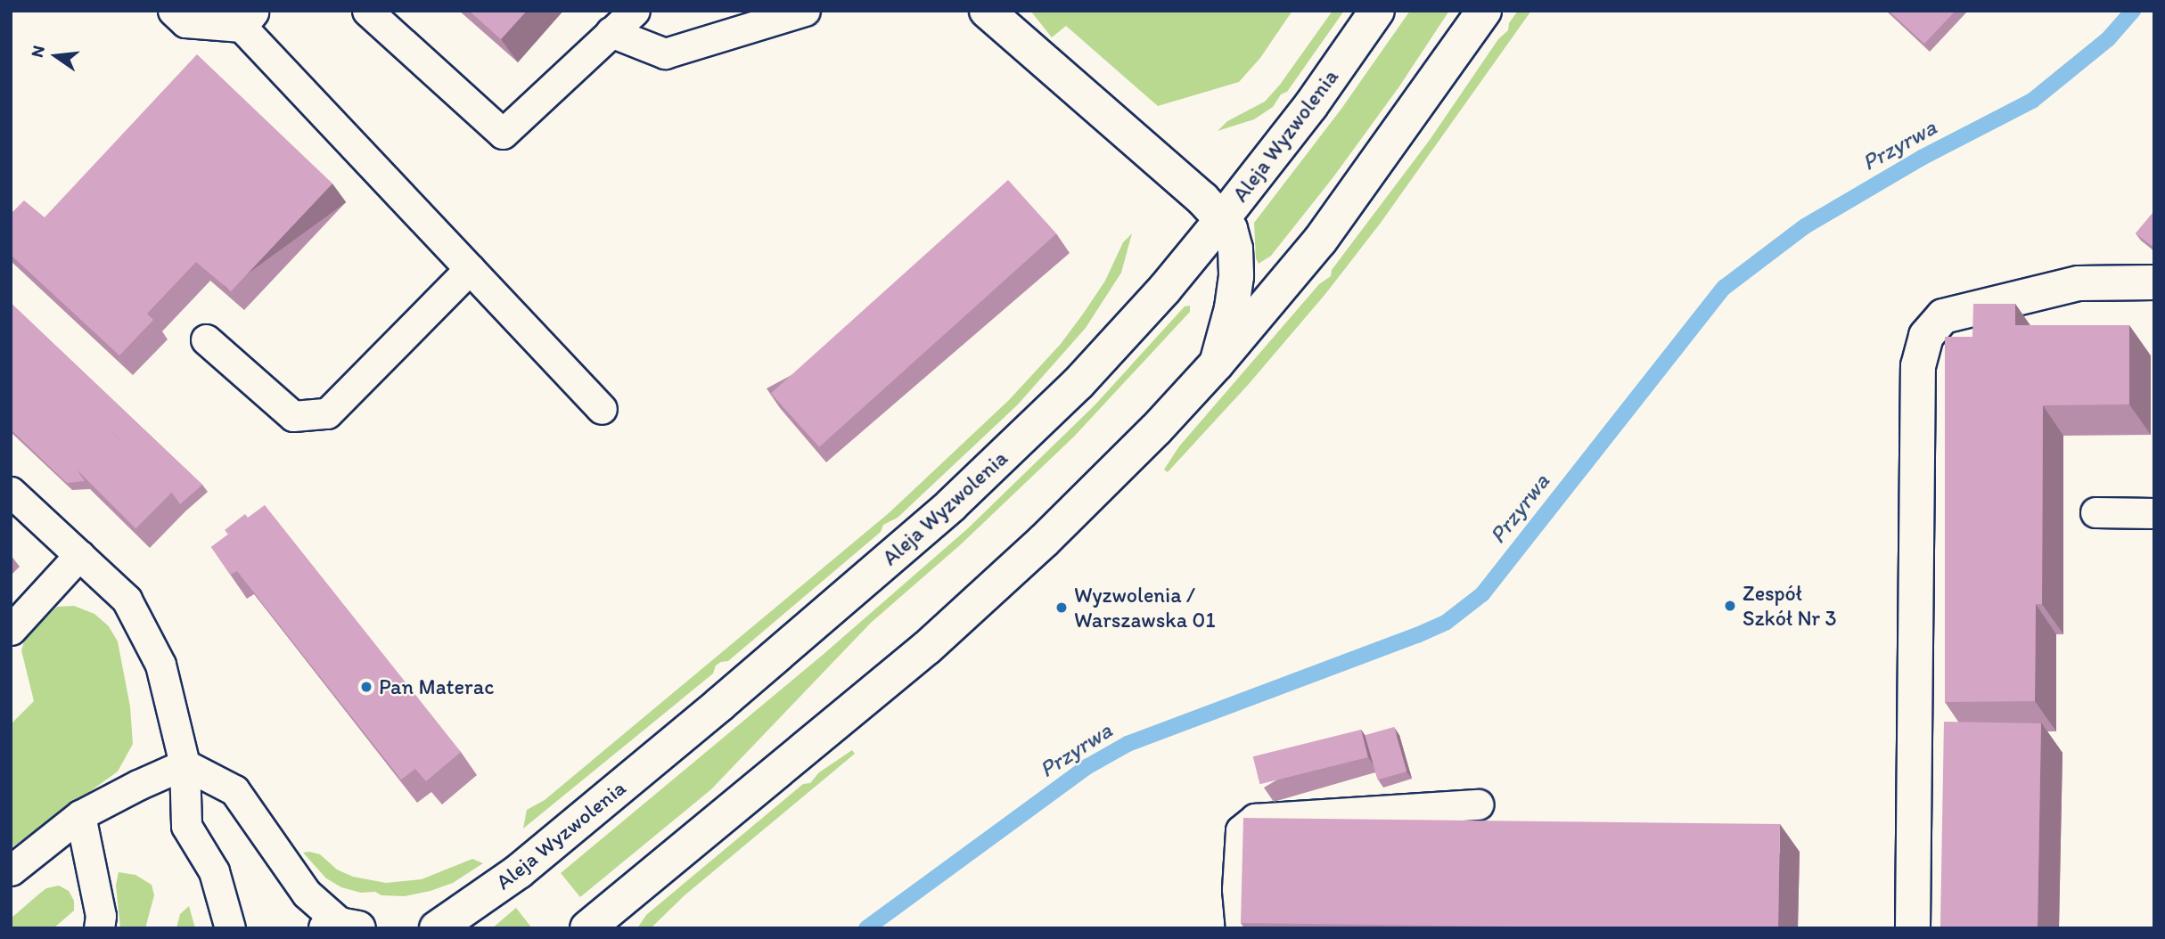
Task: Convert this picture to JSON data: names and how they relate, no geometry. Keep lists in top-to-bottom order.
{
  "streets": {
    "main road": ["Aleja Wyzwolenia"]
  },
  "water": ["Przyrwa"],
  "places": ["Zespół Szkół Nr 3", "Wyzwolenia / Warszawska 01", "Pan Materac"],
  "north": "left"
}
